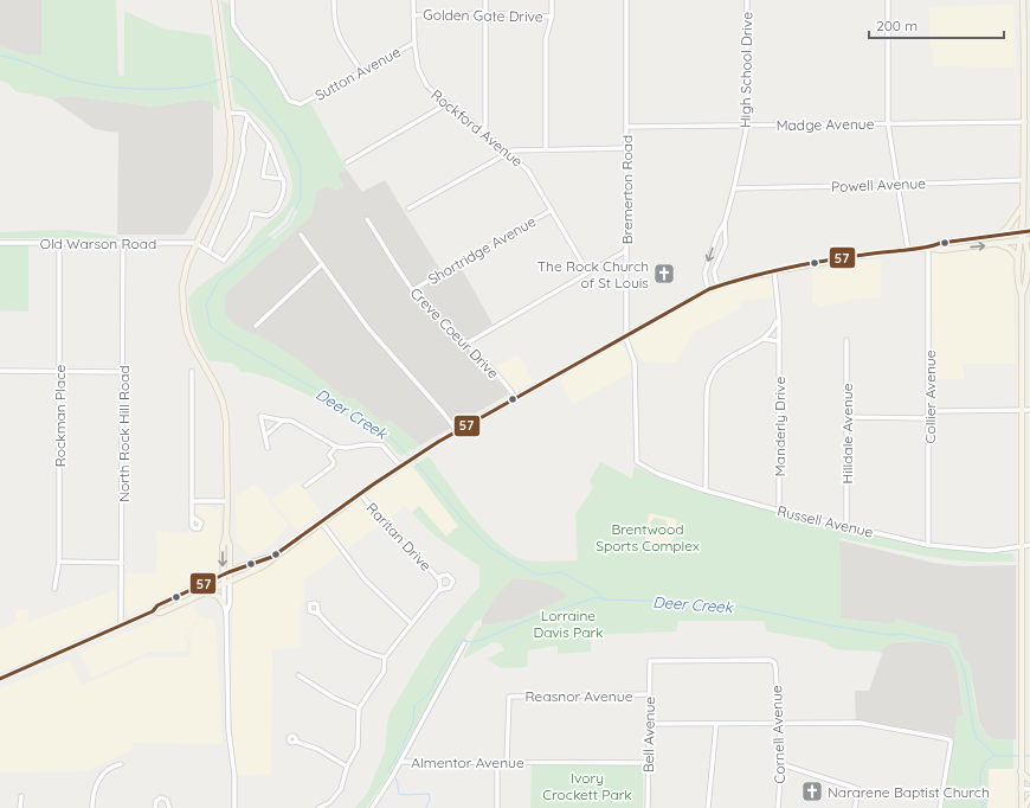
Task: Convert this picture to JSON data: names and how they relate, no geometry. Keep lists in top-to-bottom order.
{
  "streets": {
    "street": [
      "Golden Gate Drive",
      "High School Drive",
      "Sutton Avenue",
      "Madge Avenue",
      "Rockford Avenue",
      "Powell Avenue",
      "Bremerton Road",
      "Old Warson Road",
      "Shortridge Avenue",
      "Creve Coeur Drive",
      "Collier Avenue",
      "Rockman Place",
      "Manderly Drive",
      "North Rock Hill Road",
      "Hilldale Avenue",
      "Russell Avenue",
      "Raritan Drive",
      "Reasnor Avenue",
      "Bell Avenue",
      "Cornell Avenue",
      "Almentor Avenue"
    ]
  },
  "crossings": [
    ["Golden Gate Drive", "Rockford Avenue"],
    ["High School Drive", "Madge Avenue"],
    ["High School Drive", "Powell Avenue"],
    ["Sutton Avenue", "Rockford Avenue"],
    ["Madge Avenue", "Bremerton Road"],
    ["Rockford Avenue", "Shortridge Avenue"],
    ["Bremerton Road", "Russell Avenue"],
    ["Old Warson Road", "Rockman Place"],
    ["Old Warson Road", "North Rock Hill Road"],
    ["Shortridge Avenue", "Creve Coeur Drive"],
    ["Collier Avenue", "Russell Avenue"],
    ["Manderly Drive", "Russell Avenue"],
    ["Hilldale Avenue", "Russell Avenue"],
    ["Reasnor Avenue", "Bell Avenue"],
    ["Reasnor Avenue", "Almentor Avenue"],
    ["Bell Avenue", "Cornell Avenue"],
    ["Bell Avenue", "Almentor Avenue"]
  ],
  "water": ["Deer Creek"],
  "parks": ["Brentwood Sports Complex", "Lorraine Davis Park", "Ivory Crockett Park"],
  "places": {
    "church": ["The Rock Church of St Louis", "Nararene Baptist Church"]
  },
  "lines": ["transit line 57"],
  "scale_bar": "200 m"
}
